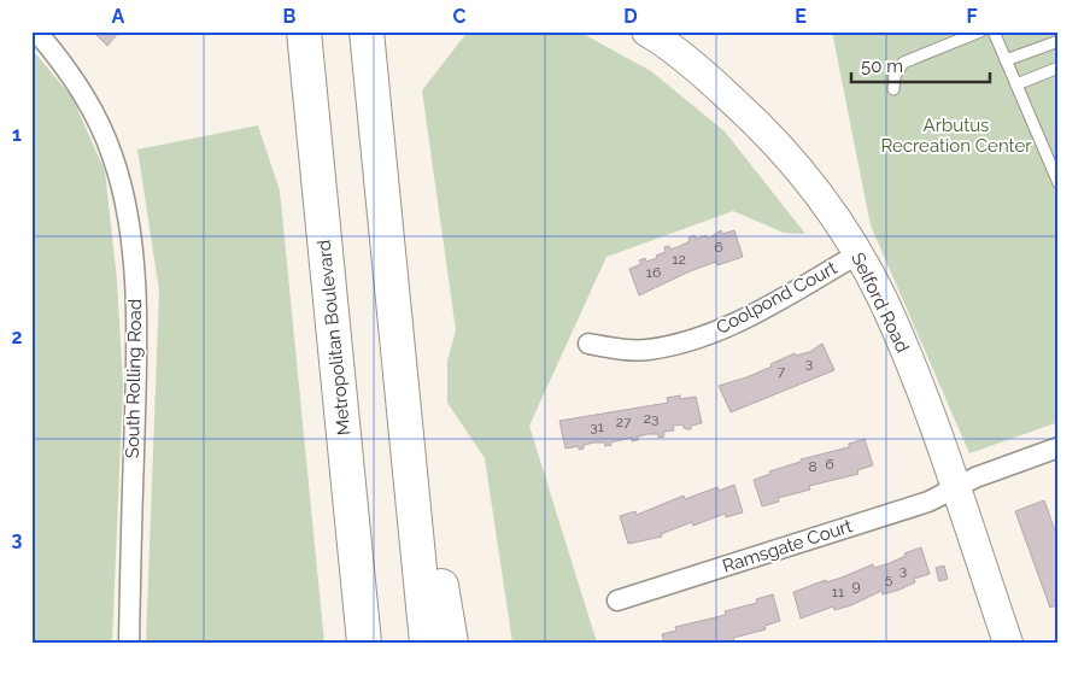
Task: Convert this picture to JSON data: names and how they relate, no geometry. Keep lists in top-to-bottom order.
{
  "streets": {
    "highway": ["Metropolitan Boulevard"],
    "street": [
      "Coolpond Court",
      "Selford Road",
      "South Rolling Road",
      "Ramsgate Court"
    ]
  },
  "crossings": [
    ["Coolpond Court", "Selford Road"],
    ["Selford Road", "Ramsgate Court"]
  ],
  "parks": ["Arbutus Recreation Center"],
  "house_numbers": [
    "6",
    "12",
    "16",
    "3",
    "7",
    "23",
    "27",
    "31",
    "6",
    "8",
    "3",
    "5",
    "9",
    "11"
  ],
  "scale_bar": "50 m",
  "grid": {
    "columns": [
      "A",
      "B",
      "C",
      "D",
      "E",
      "F"
    ],
    "rows": ["1", "2", "3"]
  }
}
